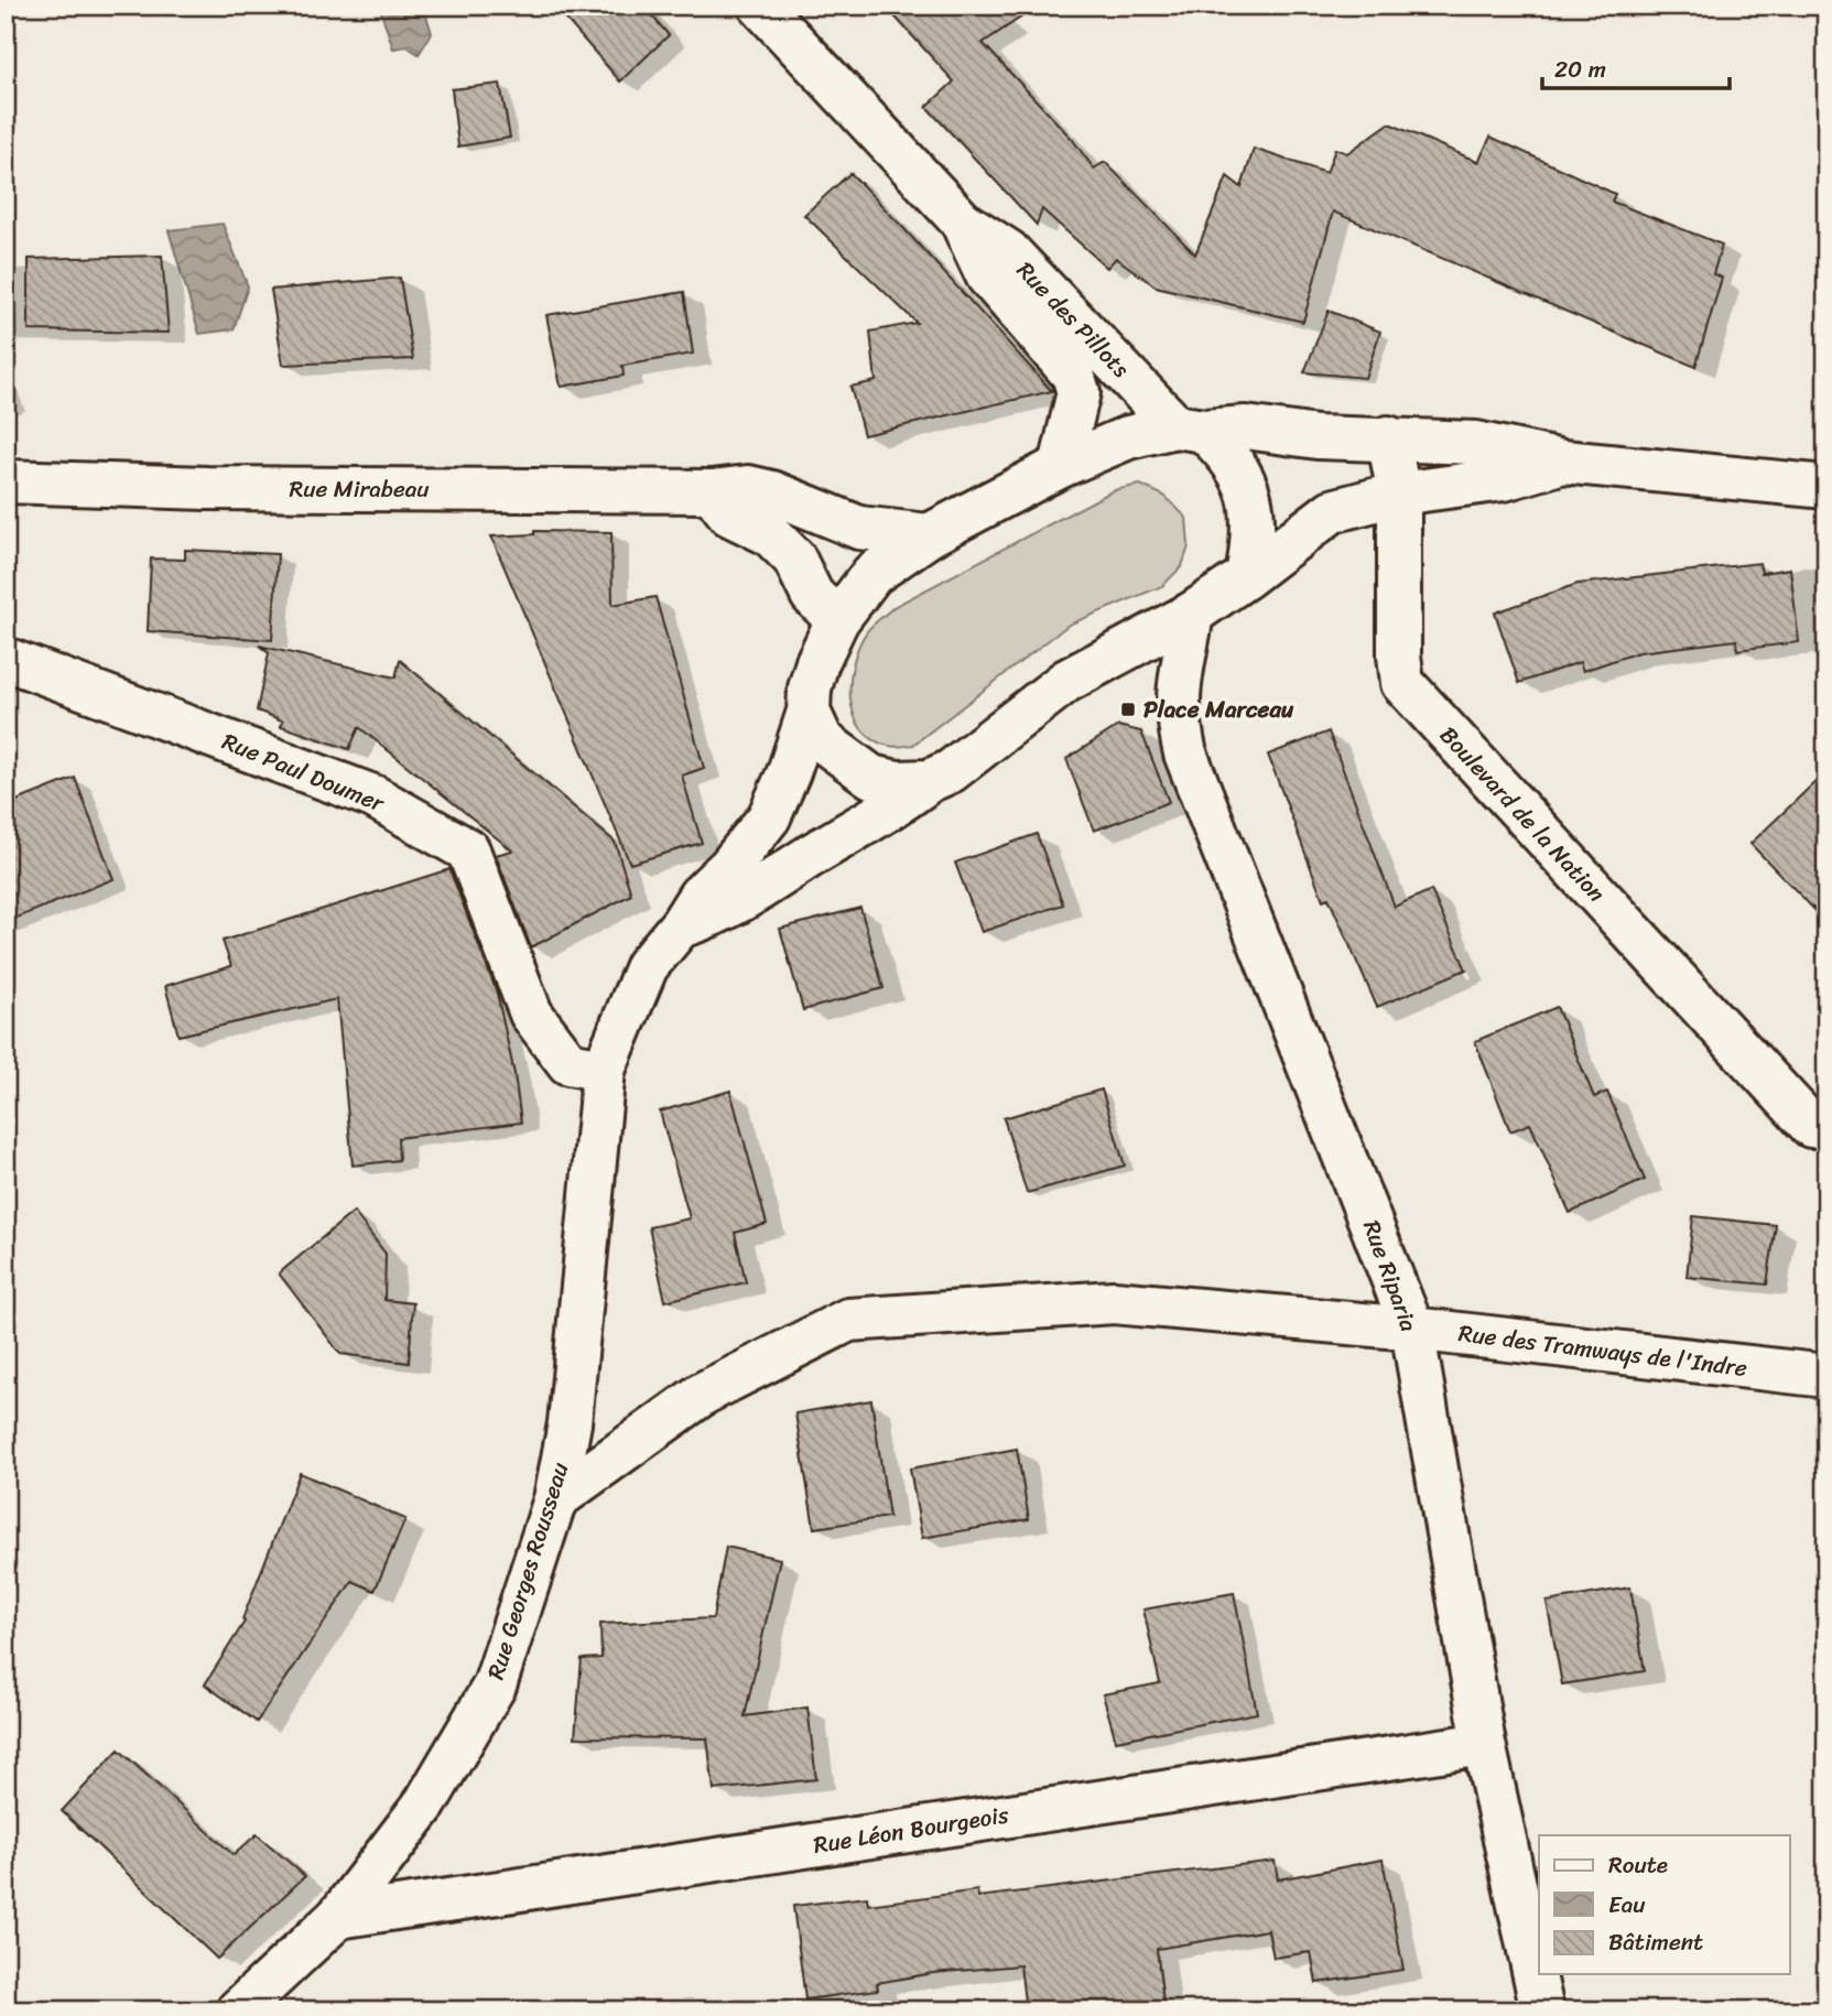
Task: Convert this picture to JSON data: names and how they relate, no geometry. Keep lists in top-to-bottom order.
{
  "streets": {
    "street": [
      "Rue des Pillots",
      "Rue Mirabeau",
      "Rue Paul Doumer",
      "Boulevard de la Nation",
      "Rue Riparia",
      "Rue des Tramways de l'Indre",
      "Rue Georges Rousseau",
      "Rue Léon Bourgeois"
    ]
  },
  "crossings": [
    ["Rue Paul Doumer", "Rue Georges Rousseau"],
    ["Rue Riparia", "Rue des Tramways de l'Indre"],
    ["Rue Riparia", "Rue Léon Bourgeois"],
    ["Rue des Tramways de l'Indre", "Rue Georges Rousseau"],
    ["Rue Georges Rousseau", "Rue Léon Bourgeois"]
  ],
  "places": {
    "transit": ["Place Marceau"]
  },
  "legend": ["Route", "Eau", "Bâtiment"],
  "scale_bar": "20 m"
}
